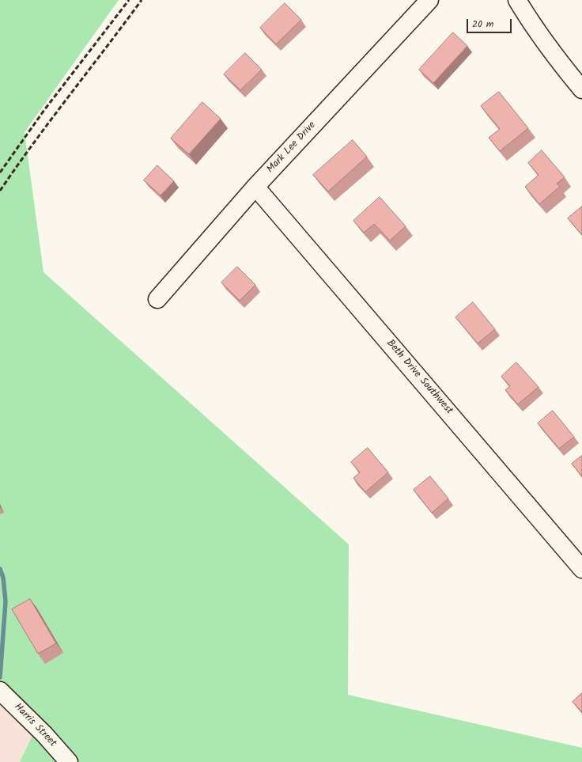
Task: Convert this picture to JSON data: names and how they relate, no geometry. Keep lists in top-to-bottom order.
{
  "streets": {
    "street": ["Mark Lee Drive", "Beth Drive Southwest", "Harris Street"]
  },
  "crossings": [
    ["Mark Lee Drive", "Beth Drive Southwest"]
  ],
  "scale_bar": "20 m"
}
